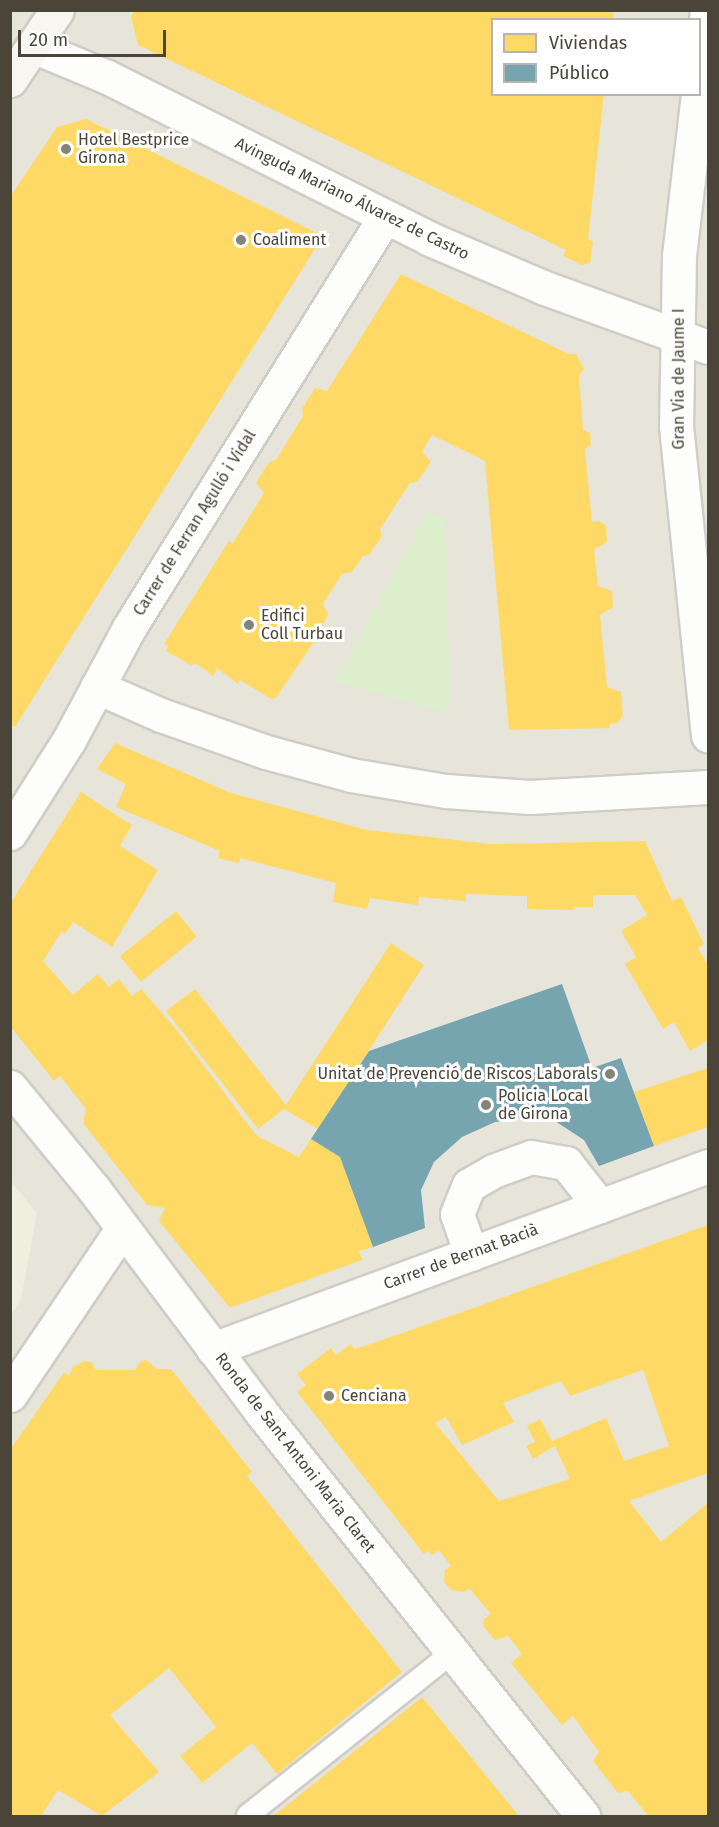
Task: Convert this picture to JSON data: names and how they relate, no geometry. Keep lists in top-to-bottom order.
{
  "streets": {
    "street": [
      "Avinguda Mariano Álvarez de Castro",
      "Gran Via de Jaume I",
      "Carrer de Ferran Agulló i Vidal",
      "Carrer de Bernat Bacià",
      "Ronda de Sant Antoni Maria Claret"
    ]
  },
  "crossings": [
    ["Avinguda Mariano Álvarez de Castro", "Gran Via de Jaume I"],
    ["Avinguda Mariano Álvarez de Castro", "Carrer de Ferran Agulló i Vidal"],
    ["Carrer de Bernat Bacià", "Ronda de Sant Antoni Maria Claret"]
  ],
  "places": [
    "Hotel Bestprice Girona",
    "Coaliment",
    "Edifici Coll Turbau",
    "Unitat de Prevenció de Riscos Laborals",
    "Policia Local de Girona",
    "Cenciana"
  ],
  "legend": ["Viviendas", "Público"],
  "scale_bar": "20 m"
}
